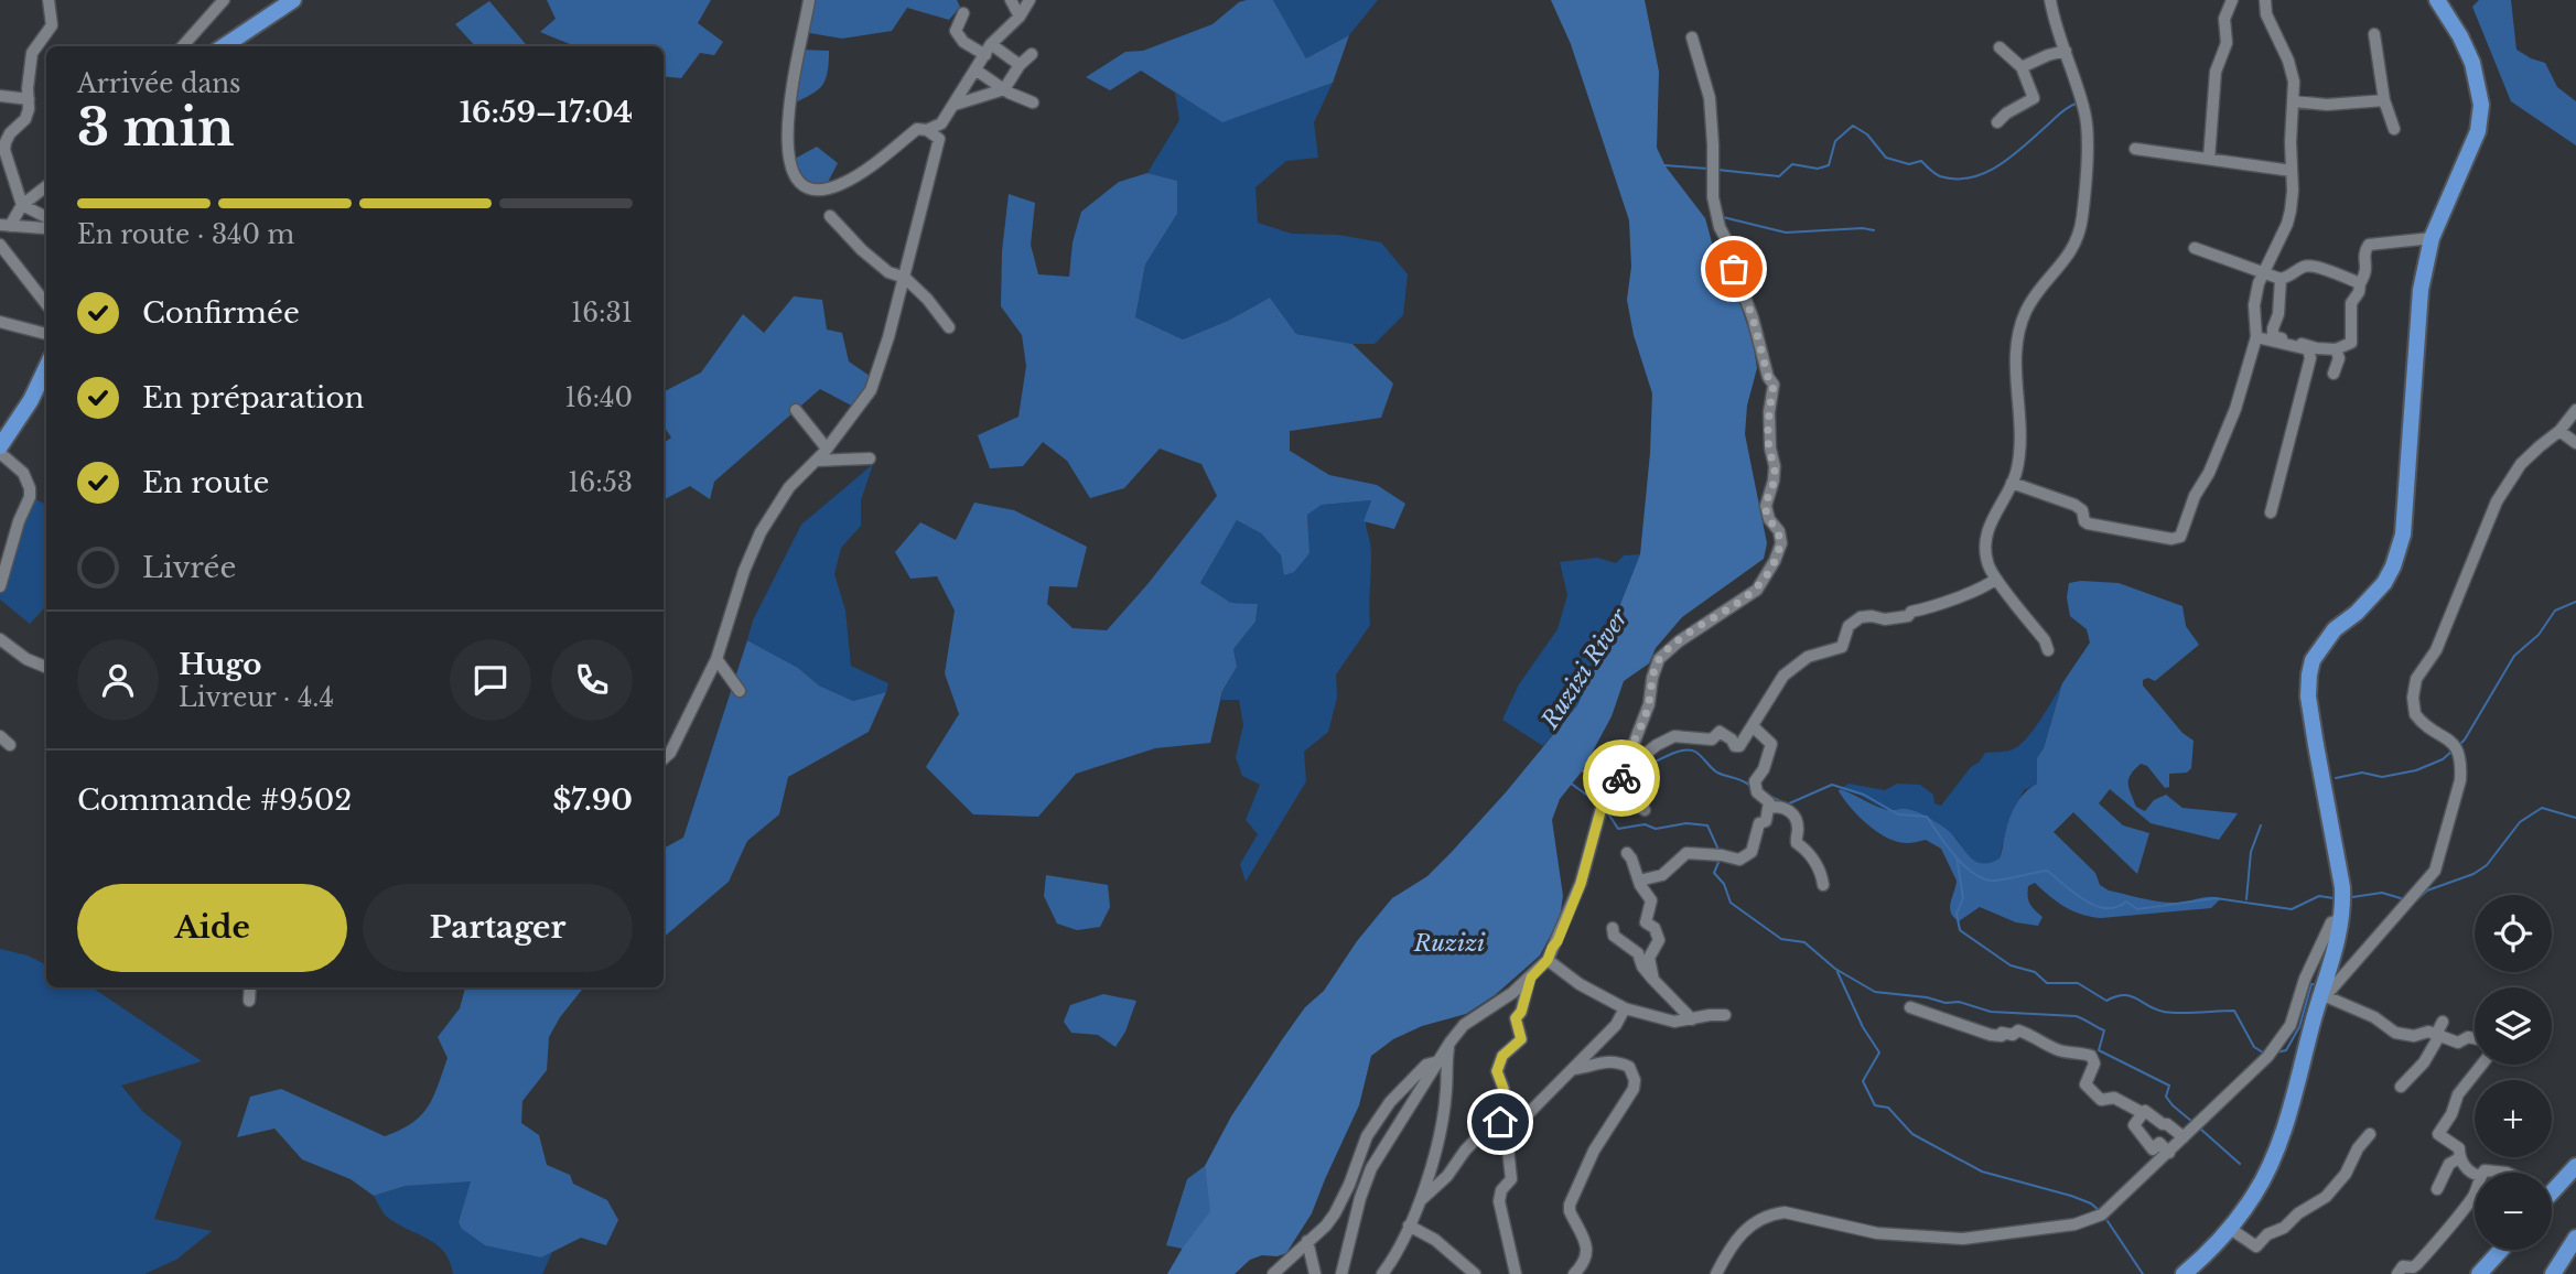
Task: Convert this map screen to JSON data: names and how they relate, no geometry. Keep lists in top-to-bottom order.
{
  "water": ["Ruzizi River", "Ruzizi"],
  "page": {
    "heading": ["3 min", "Arrivée dans", "16:59–17:04"],
    "panel": [
      "Hugo",
      "Livreur · 4.4",
      "Commande #9502",
      "$7.90"
    ],
    "bar": "En route · 340 m",
    "list": [
      ["Confirmée", "16:31"],
      ["En préparation", "16:40"],
      ["En route", "16:53"],
      "Livrée"
    ],
    "buttons": ["Aide", "Partager"],
    "map_buttons": ["+", "−"]
  }
}
